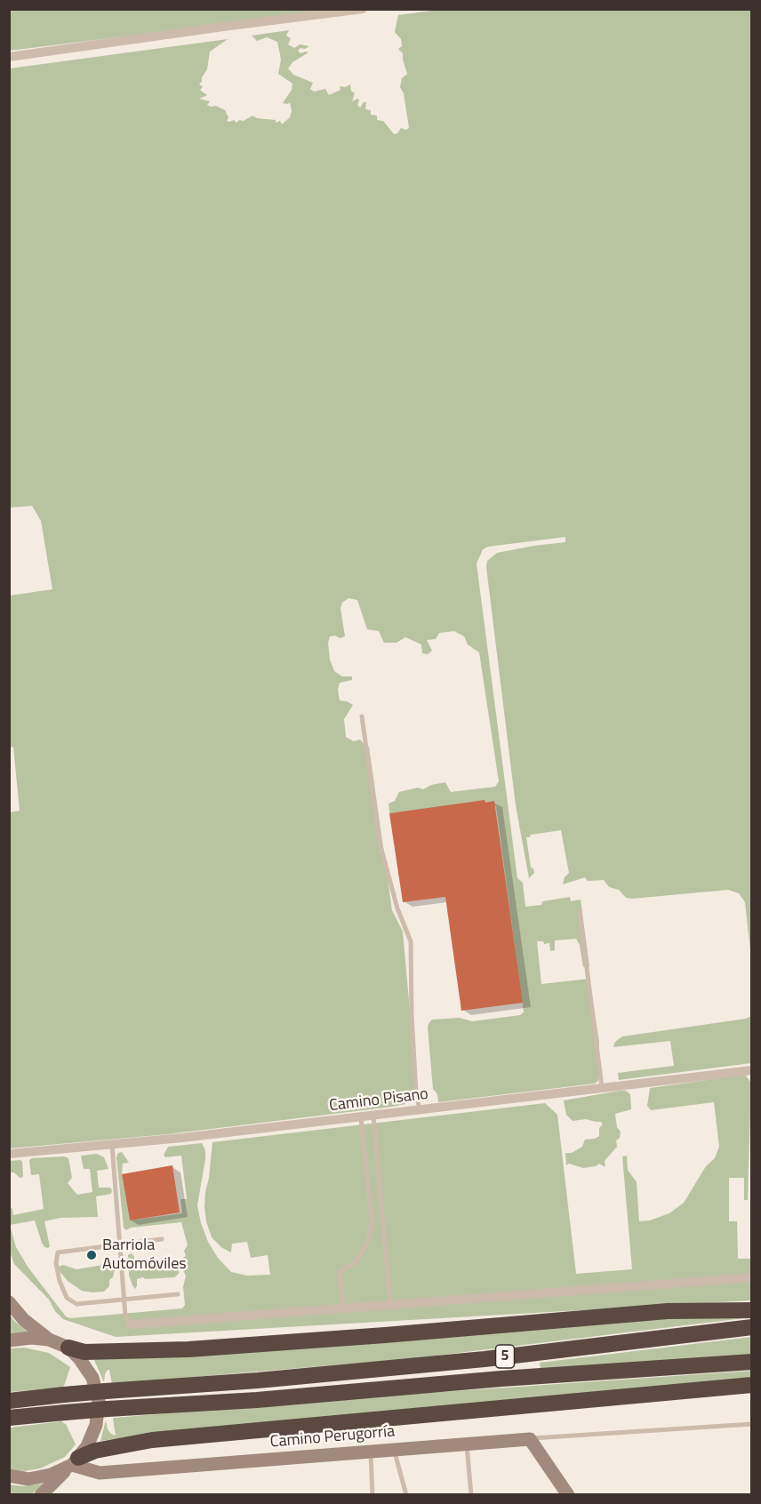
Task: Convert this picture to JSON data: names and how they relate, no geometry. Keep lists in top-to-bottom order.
{
  "streets": {
    "highway": ["5"],
    "street": ["Camino Pisano", "Camino Perugorría"]
  },
  "places": ["Barriola Automóviles"]
}
